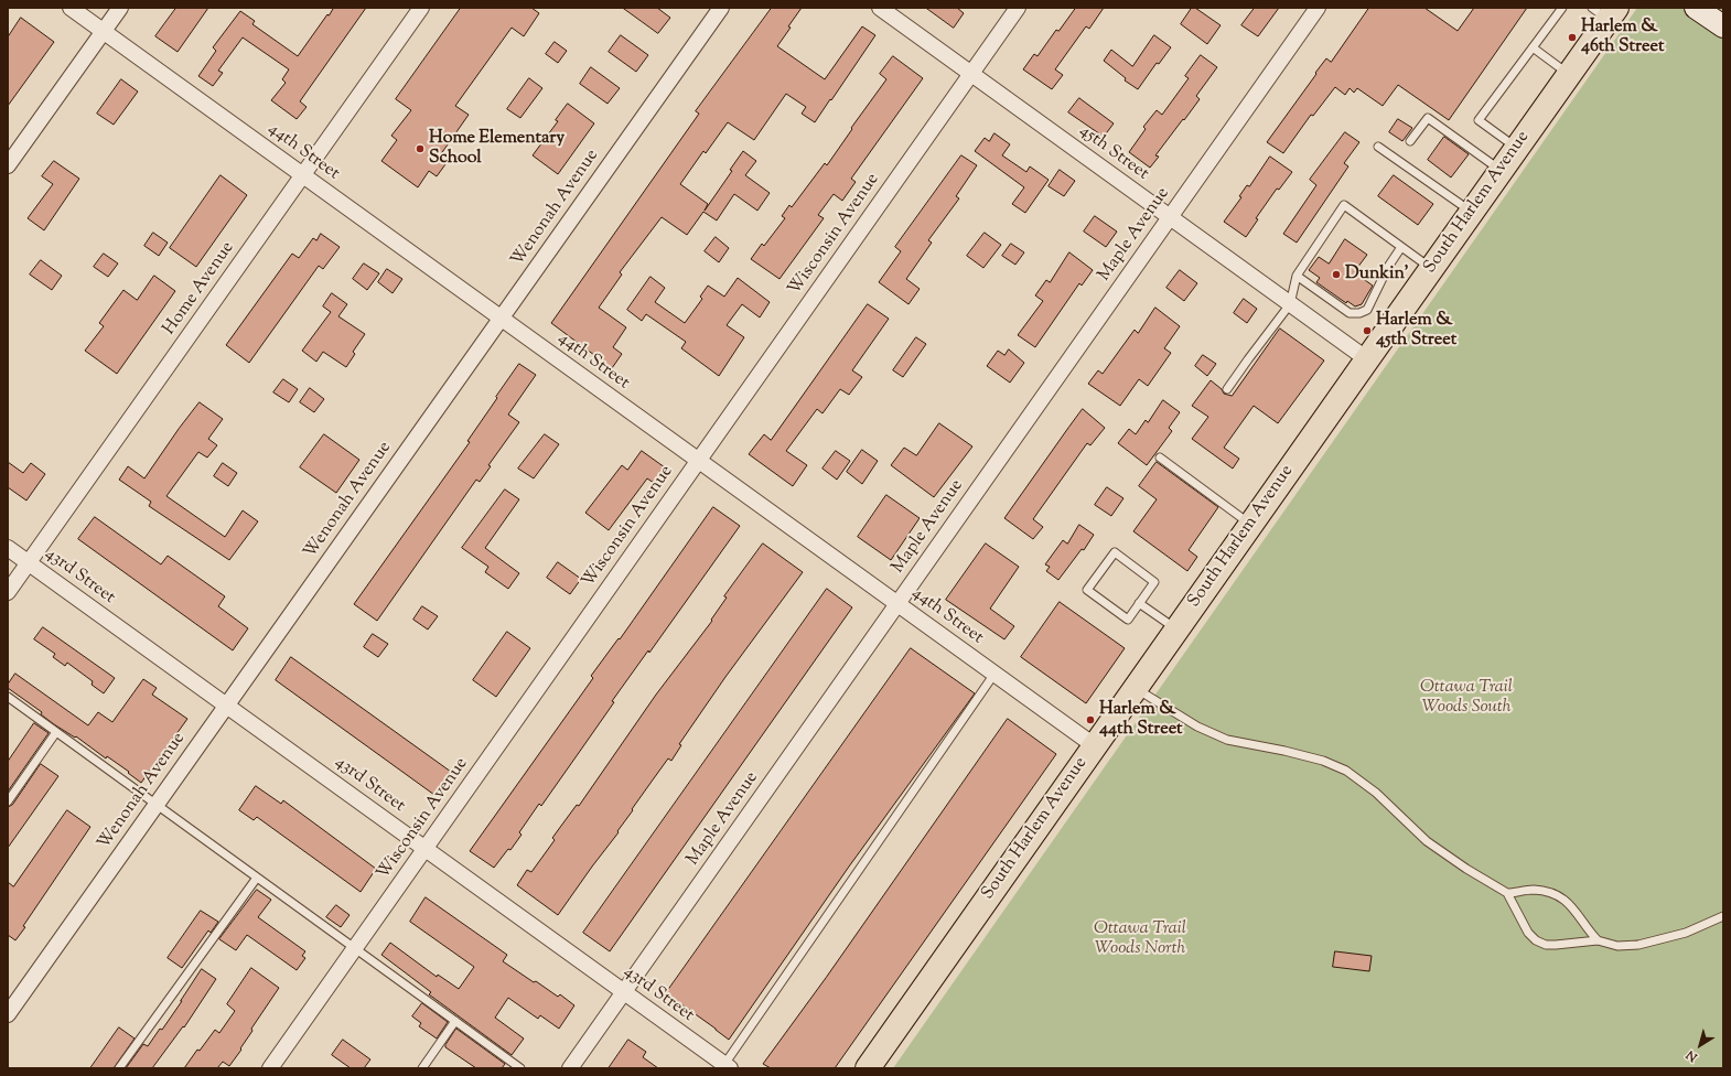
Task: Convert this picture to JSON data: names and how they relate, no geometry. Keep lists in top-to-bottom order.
{
  "streets": {
    "main road": ["South Harlem Avenue"],
    "street": [
      "44th Street",
      "45th Street",
      "Wenonah Avenue",
      "Wisconsin Avenue",
      "Maple Avenue",
      "Home Avenue",
      "43rd Street"
    ]
  },
  "crossings": [
    ["44th Street", "South Harlem Avenue"],
    ["44th Street", "Wenonah Avenue"],
    ["44th Street", "Wisconsin Avenue"],
    ["44th Street", "Maple Avenue"],
    ["44th Street", "Home Avenue"],
    ["45th Street", "South Harlem Avenue"],
    ["45th Street", "Wisconsin Avenue"],
    ["45th Street", "Maple Avenue"],
    ["Wenonah Avenue", "43rd Street"],
    ["Wisconsin Avenue", "43rd Street"],
    ["Maple Avenue", "43rd Street"],
    ["Home Avenue", "43rd Street"]
  ],
  "parks": ["Ottawa Trail Woods South", "Ottawa Trail Woods North"],
  "places": [
    "Harlem & 46th Street",
    "Home Elementary School",
    "Dunkin'",
    "Harlem & 45th Street",
    "Harlem & 44th Street"
  ],
  "north": "bottom left"
}
